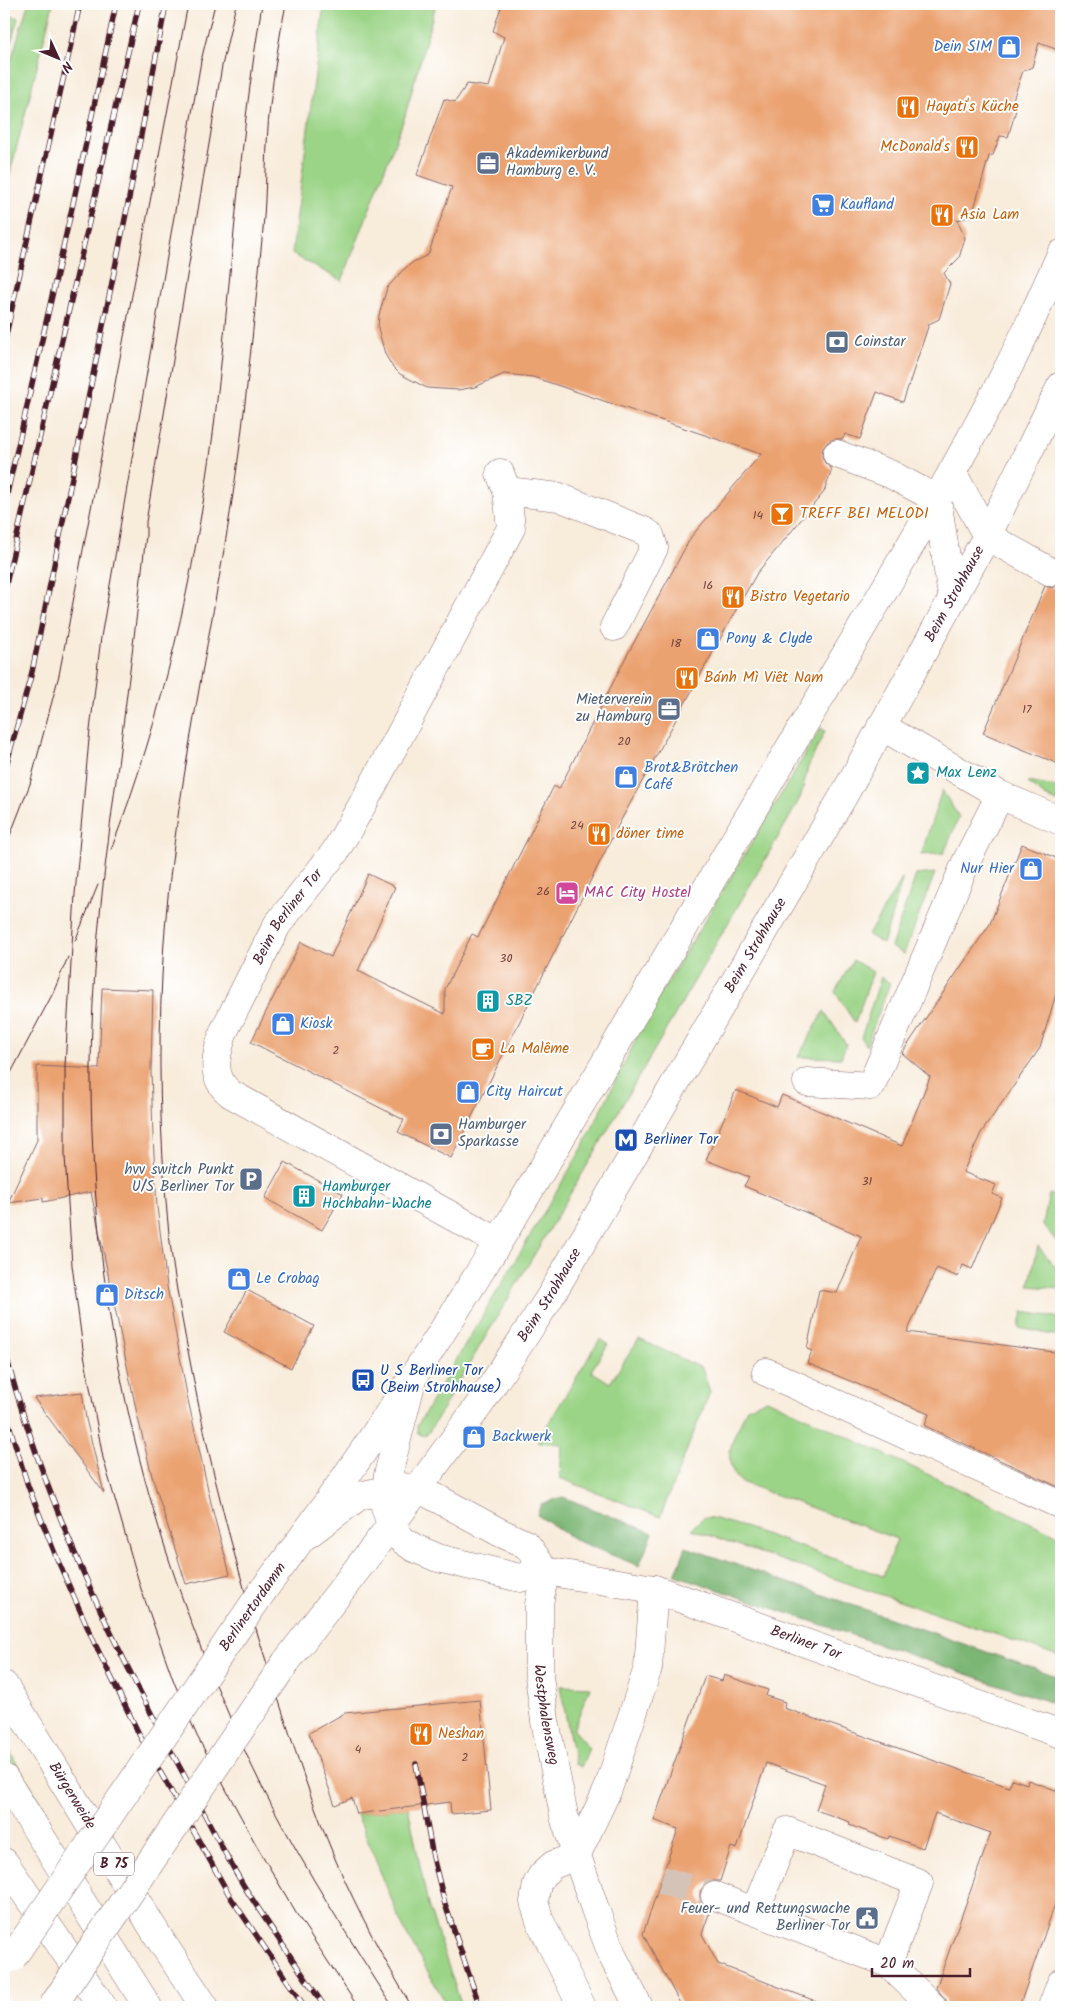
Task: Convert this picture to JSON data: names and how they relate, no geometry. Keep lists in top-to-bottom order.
{
  "streets": {
    "main road": [
      "Beim Strohhause",
      "Beim Berliner Tor",
      "Berlinertordamm",
      "Berliner Tor",
      "Westphalensweg",
      "Bürgerweide",
      "B 75"
    ]
  },
  "crossings": [
    ["Beim Berliner Tor", "Berlinertordamm"],
    ["Berlinertordamm", "Berliner Tor"],
    ["Berliner Tor", "Westphalensweg"]
  ],
  "places": {
    "shop": [
      "Dein SIM",
      "Pony & Clyde",
      "Brot&Brötchen Café",
      "Nur Hier",
      "Kiosk",
      "City Haircut",
      "Le Crobag",
      "Ditsch",
      "Backwerk"
    ],
    "restaurant": [
      "Hayati's Küche",
      "McDonald's",
      "Asia Lam",
      "Bistro Vegetario",
      "Bánh Mì Viêt Nam",
      "döner time",
      "Neshan"
    ],
    "office": ["Akademikerbund Hamburg e. V.", "Mieterverein zu Hamburg"],
    "supermarket": ["Kaufland"],
    "bank": ["Coinstar", "Hamburger Sparkasse"],
    "bar": ["TREFF BEI MELODI"],
    "place": ["Max Lenz"],
    "hotel": ["MAC City Hostel"],
    "building": ["SBZ", "Hamburger Hochbahn-Wache"],
    "cafe": ["La Malême"],
    "metro station": ["Berliner Tor"],
    "parking": ["hvv switch Punkt U/S Berliner Tor"],
    "bus stop": ["U S Berliner Tor (Beim Strohhause)"],
    "public building": ["Feuer- und Rettungswache Berliner Tor"]
  },
  "house_numbers": [
    "14",
    "16",
    "18",
    "17",
    "20",
    "24",
    "26",
    "30",
    "2",
    "31",
    "4",
    "2"
  ],
  "scale_bar": "20 m",
  "north": "bottom right"
}
